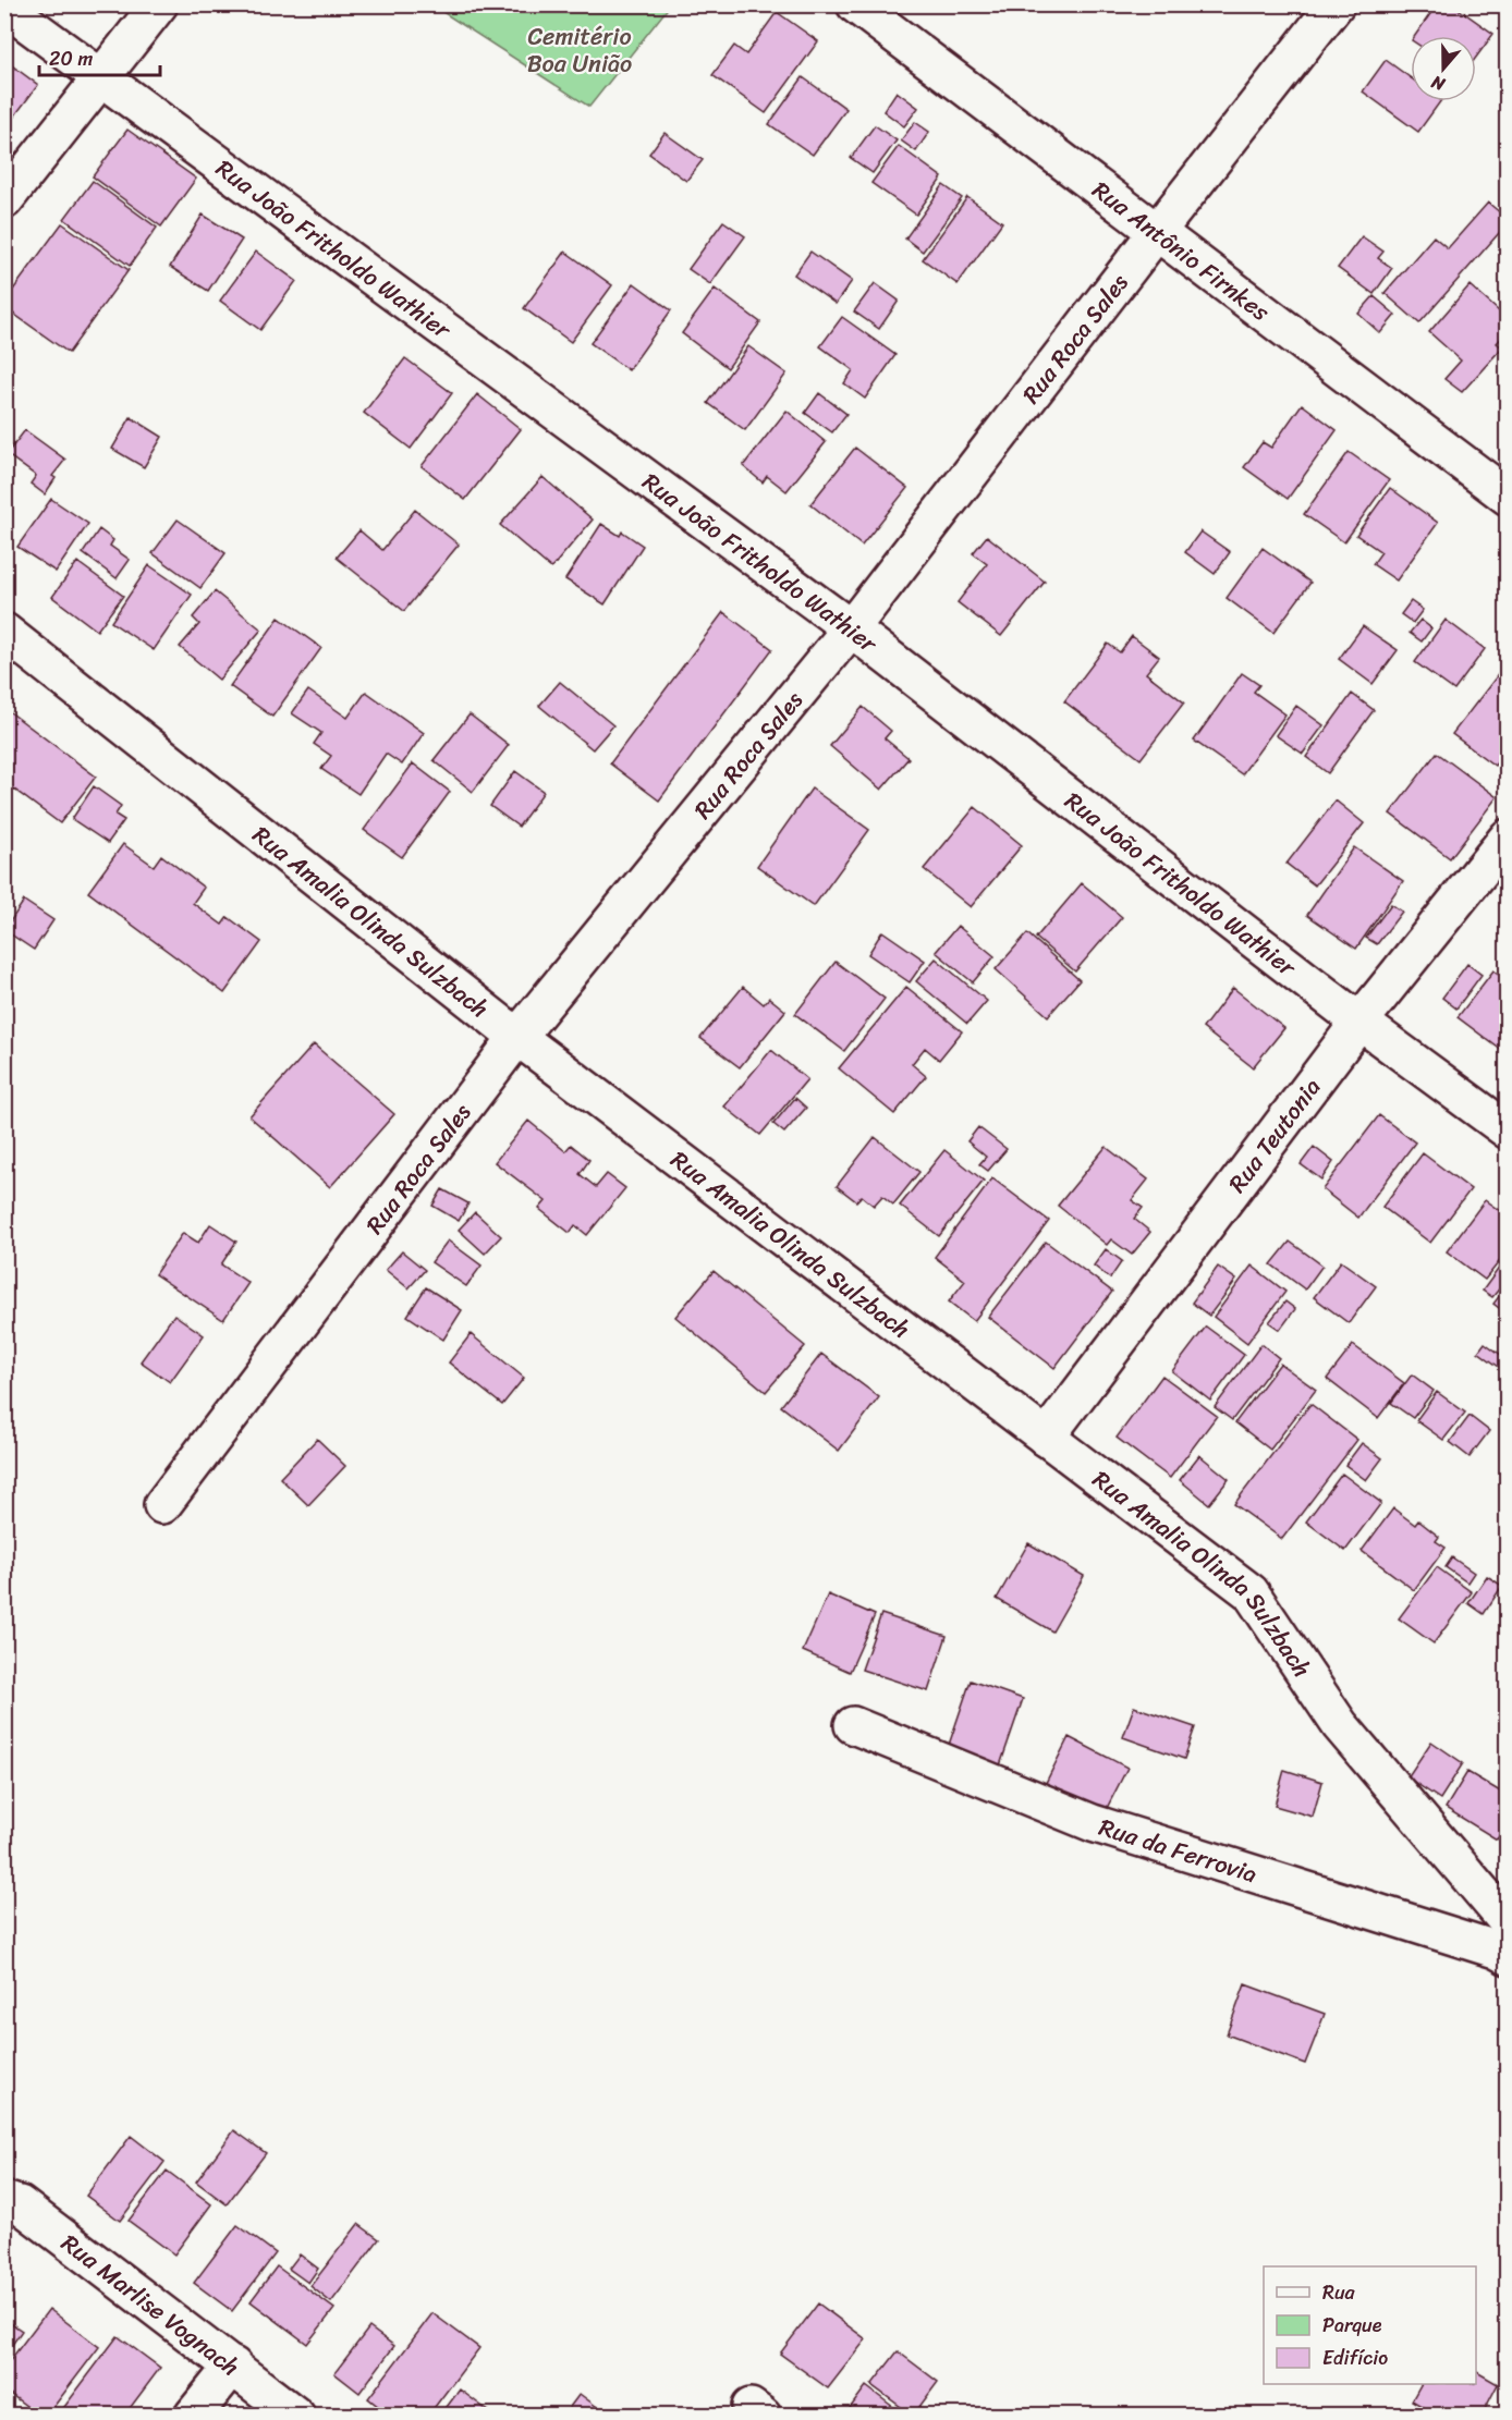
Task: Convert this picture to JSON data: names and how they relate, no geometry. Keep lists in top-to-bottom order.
{
  "streets": {
    "street": [
      "Rua João Fritholdo Wathier",
      "Rua Antônio Firnkes",
      "Rua Roca Sales",
      "Rua Amalia Olinda Sulzbach",
      "Rua Teutonia",
      "Rua da Ferrovia",
      "Rua Marlise Vognach"
    ]
  },
  "crossings": [
    ["Rua João Fritholdo Wathier", "Rua Roca Sales"],
    ["Rua João Fritholdo Wathier", "Rua Teutonia"],
    ["Rua Antônio Firnkes", "Rua Roca Sales"],
    ["Rua Roca Sales", "Rua Amalia Olinda Sulzbach"],
    ["Rua Amalia Olinda Sulzbach", "Rua Teutonia"],
    ["Rua Amalia Olinda Sulzbach", "Rua da Ferrovia"]
  ],
  "parks": ["Cemitério Boa União"],
  "legend": ["Rua", "Parque", "Edifício"],
  "scale_bar": "20 m",
  "north": "bottom"
}
